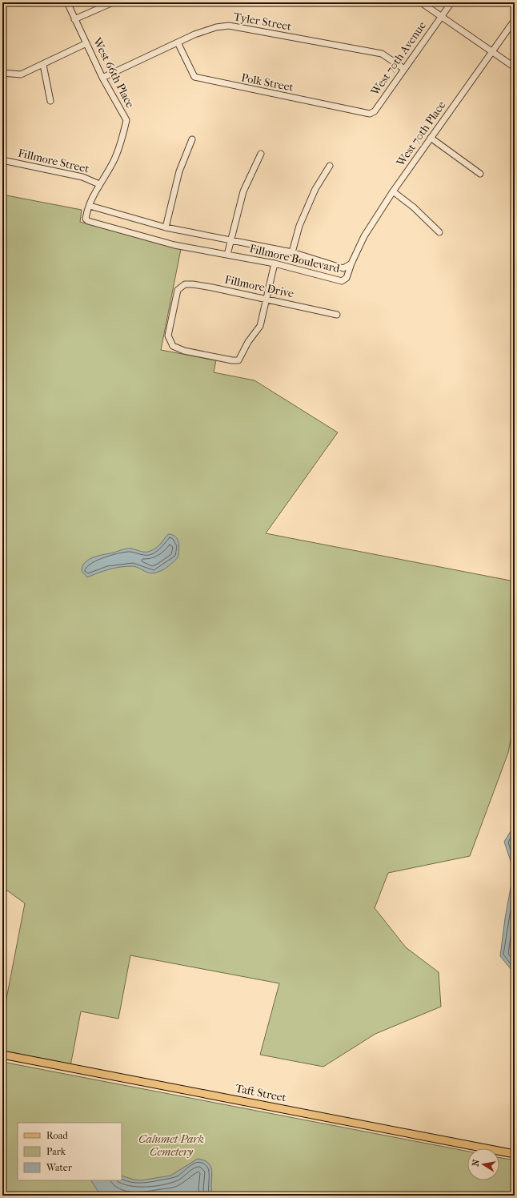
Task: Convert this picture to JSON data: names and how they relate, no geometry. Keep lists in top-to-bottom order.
{
  "streets": {
    "main road": ["Taft Street"],
    "street": [
      "Tyler Street",
      "West 70th Avenue",
      "West 66th Place",
      "Polk Street",
      "West 70th Place",
      "Fillmore Street",
      "Fillmore Boulevard",
      "Fillmore Drive"
    ]
  },
  "crossings": [
    ["Tyler Street", "West 70th Avenue"],
    ["Tyler Street", "West 66th Place"],
    ["Tyler Street", "Polk Street"],
    ["West 70th Avenue", "Polk Street"],
    ["West 66th Place", "Fillmore Street"],
    ["West 66th Place", "Fillmore Boulevard"],
    ["West 70th Place", "Fillmore Boulevard"]
  ],
  "parks": ["Calumet Park Cemetery"],
  "legend": ["Road", "Park", "Water"],
  "north": "left"
}
